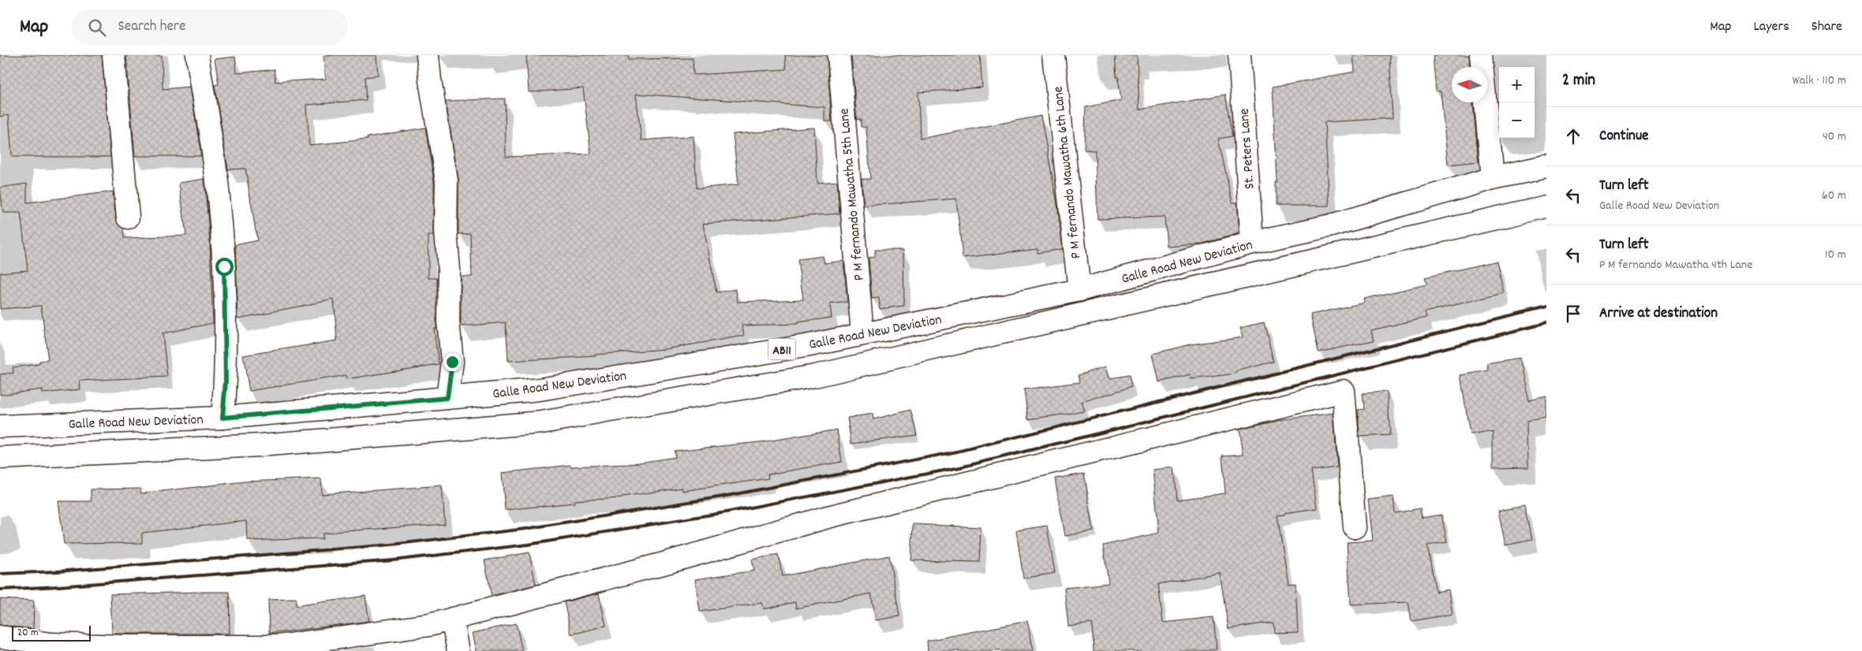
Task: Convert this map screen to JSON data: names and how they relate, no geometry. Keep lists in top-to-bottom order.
{
  "streets": {
    "street": [
      "St. Peters Lane",
      "P M fernando Mawatha 6th Lane",
      "P M fernando Mawatha 5th Lane",
      "Galle Road New Deviation",
      "AB11"
    ]
  },
  "crossings": [
    ["St. Peters Lane", "Galle Road New Deviation"],
    ["P M fernando Mawatha 6th Lane", "Galle Road New Deviation"],
    ["P M fernando Mawatha 5th Lane", "Galle Road New Deviation"]
  ],
  "scale_bar": "20 m",
  "north": "left",
  "page": {
    "header": "Map",
    "search": "Search here",
    "nav": ["Map", "Layers", "Share"],
    "heading": ["2 min", "Walk · 110 m"],
    "map_buttons": ["+", "−"],
    "list": [
      ["Continue", "40 m"],
      ["Turn left", "Galle Road New Deviation", "60 m"],
      ["Turn left", "P M fernando Mawatha 4th Lane", "10 m"],
      "Arrive at destination"
    ],
    "scale": "20 m"
  }
}
